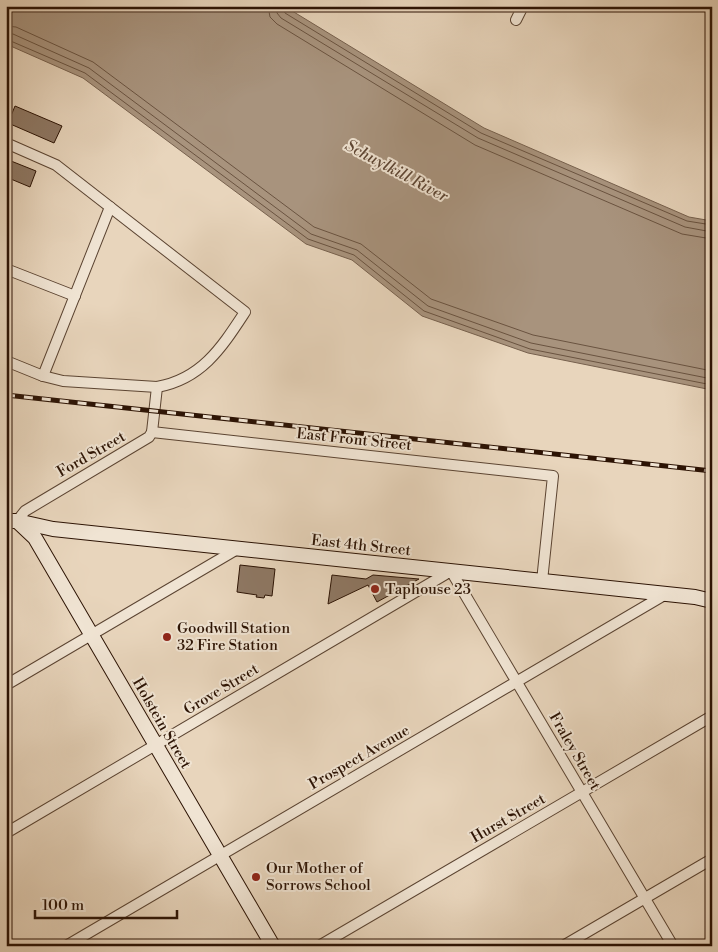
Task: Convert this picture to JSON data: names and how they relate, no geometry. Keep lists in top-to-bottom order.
{
  "streets": {
    "main road": ["East 4th Street", "Holstein Street"],
    "street": [
      "East Front Street",
      "Ford Street",
      "Grove Street",
      "Fraley Street",
      "Prospect Avenue",
      "Hurst Street"
    ]
  },
  "crossings": [
    ["East Front Street", "Ford Street"],
    ["East Front Street", "East 4th Street"],
    ["Ford Street", "East 4th Street"],
    ["Ford Street", "Holstein Street"],
    ["East 4th Street", "Grove Street"],
    ["East 4th Street", "Holstein Street"],
    ["East 4th Street", "Fraley Street"],
    ["East 4th Street", "Prospect Avenue"],
    ["Grove Street", "Holstein Street"],
    ["Grove Street", "Fraley Street"],
    ["Holstein Street", "Prospect Avenue"],
    ["Fraley Street", "Prospect Avenue"],
    ["Fraley Street", "Hurst Street"]
  ],
  "water": ["Schuylkill River"],
  "places": ["Taphouse 23", "Goodwill Station 32 Fire Station", "Our Mother of Sorrows School"],
  "scale_bar": "100 m"
}
